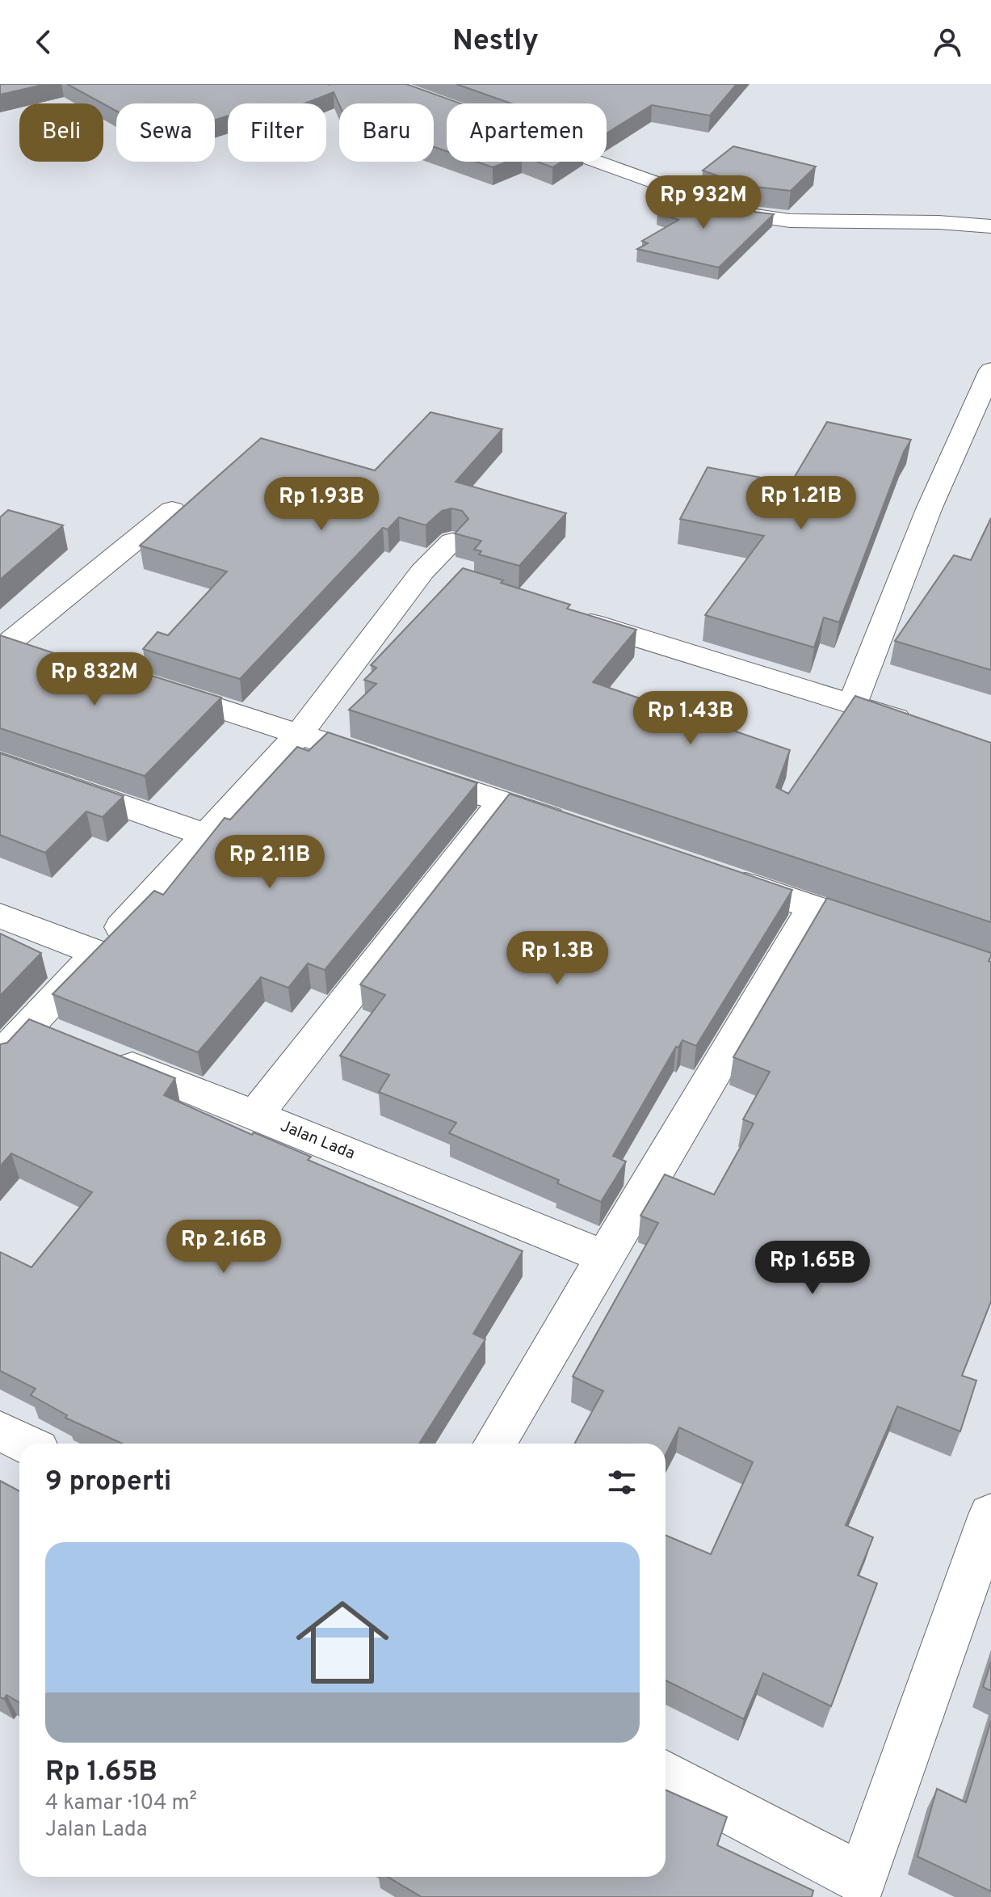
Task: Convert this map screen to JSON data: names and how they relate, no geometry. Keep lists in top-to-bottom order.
{
  "streets": {
    "street": ["Jalan Lada"]
  },
  "page": {
    "header": "Nestly",
    "chip": [
      "Beli",
      "Sewa",
      "Filter",
      "Baru",
      "Apartemen"
    ],
    "price": [
      "Rp 932M",
      "Rp 1.21B",
      "Rp 1.93B",
      "Rp 832M",
      "Rp 1.43B",
      "Rp 2.11B",
      "Rp 1.3B",
      "Rp 2.16B",
      "Rp 1.65B"
    ],
    "heading": "9 properti",
    "list": [
      {
        "name": "Rp 1.65B",
        "note": "4 kamar · 104 m² · Jalan Lada"
      }
    ]
  }
}
